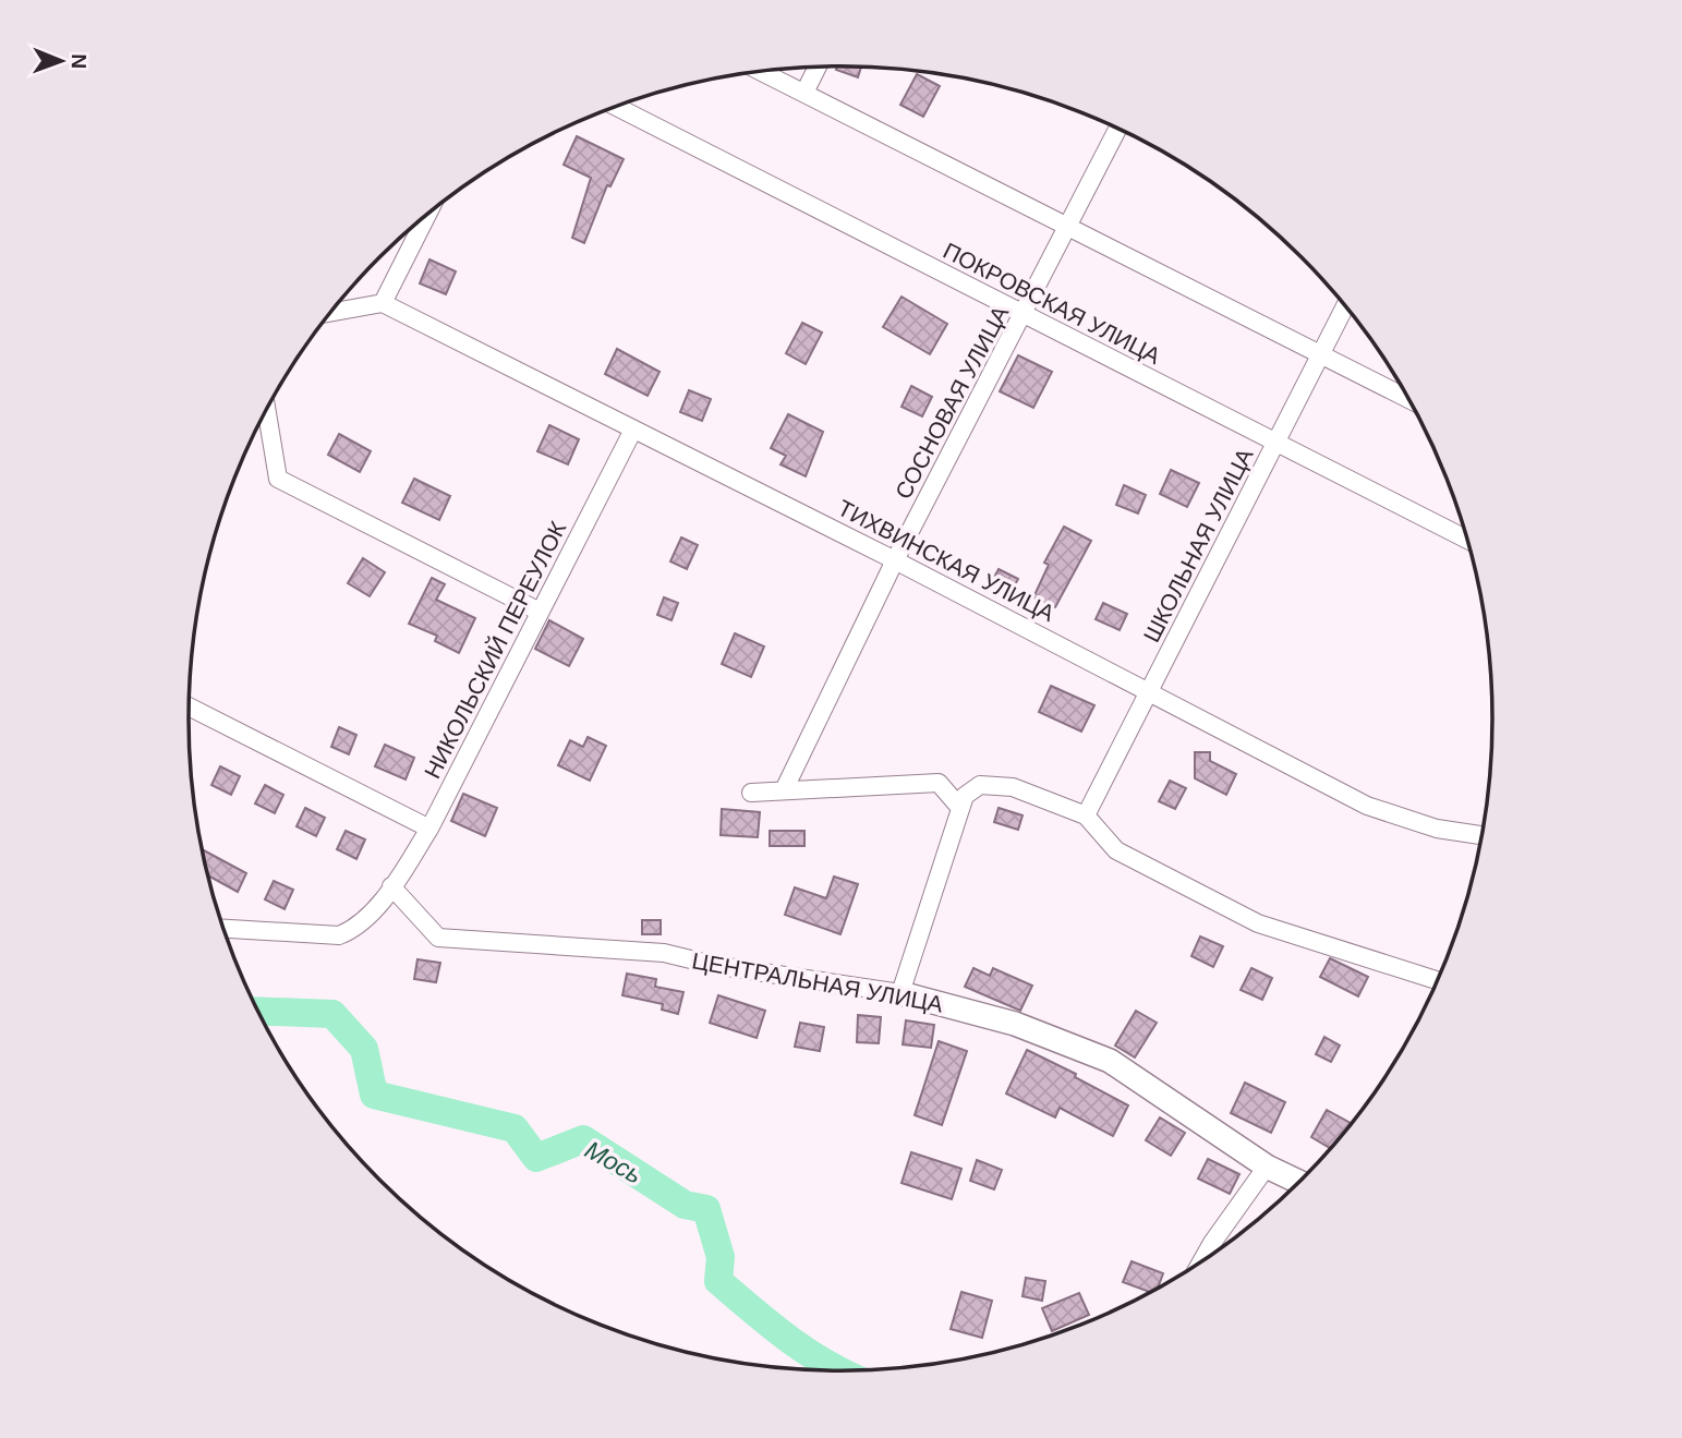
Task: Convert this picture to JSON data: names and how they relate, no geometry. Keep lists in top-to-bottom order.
{
  "streets": {
    "street": [
      "ПОКРОВСКАЯ УЛИЦА",
      "СОСНОВАЯ УЛИЦА",
      "ШКОЛЬНАЯ УЛИЦА",
      "ТИХВИНСКАЯ УЛИЦА",
      "НИКОЛЬСКИЙ ПЕРЕУЛОК",
      "ЦЕНТРАЛЬНАЯ УЛИЦА"
    ]
  },
  "crossings": [
    ["ПОКРОВСКАЯ УЛИЦА", "СОСНОВАЯ УЛИЦА"],
    ["ПОКРОВСКАЯ УЛИЦА", "ШКОЛЬНАЯ УЛИЦА"],
    ["СОСНОВАЯ УЛИЦА", "ТИХВИНСКАЯ УЛИЦА"],
    ["ШКОЛЬНАЯ УЛИЦА", "ТИХВИНСКАЯ УЛИЦА"],
    ["ТИХВИНСКАЯ УЛИЦА", "НИКОЛЬСКИЙ ПЕРЕУЛОК"],
    ["НИКОЛЬСКИЙ ПЕРЕУЛОК", "ЦЕНТРАЛЬНАЯ УЛИЦА"]
  ],
  "water": ["Мось"],
  "north": "right"
}
